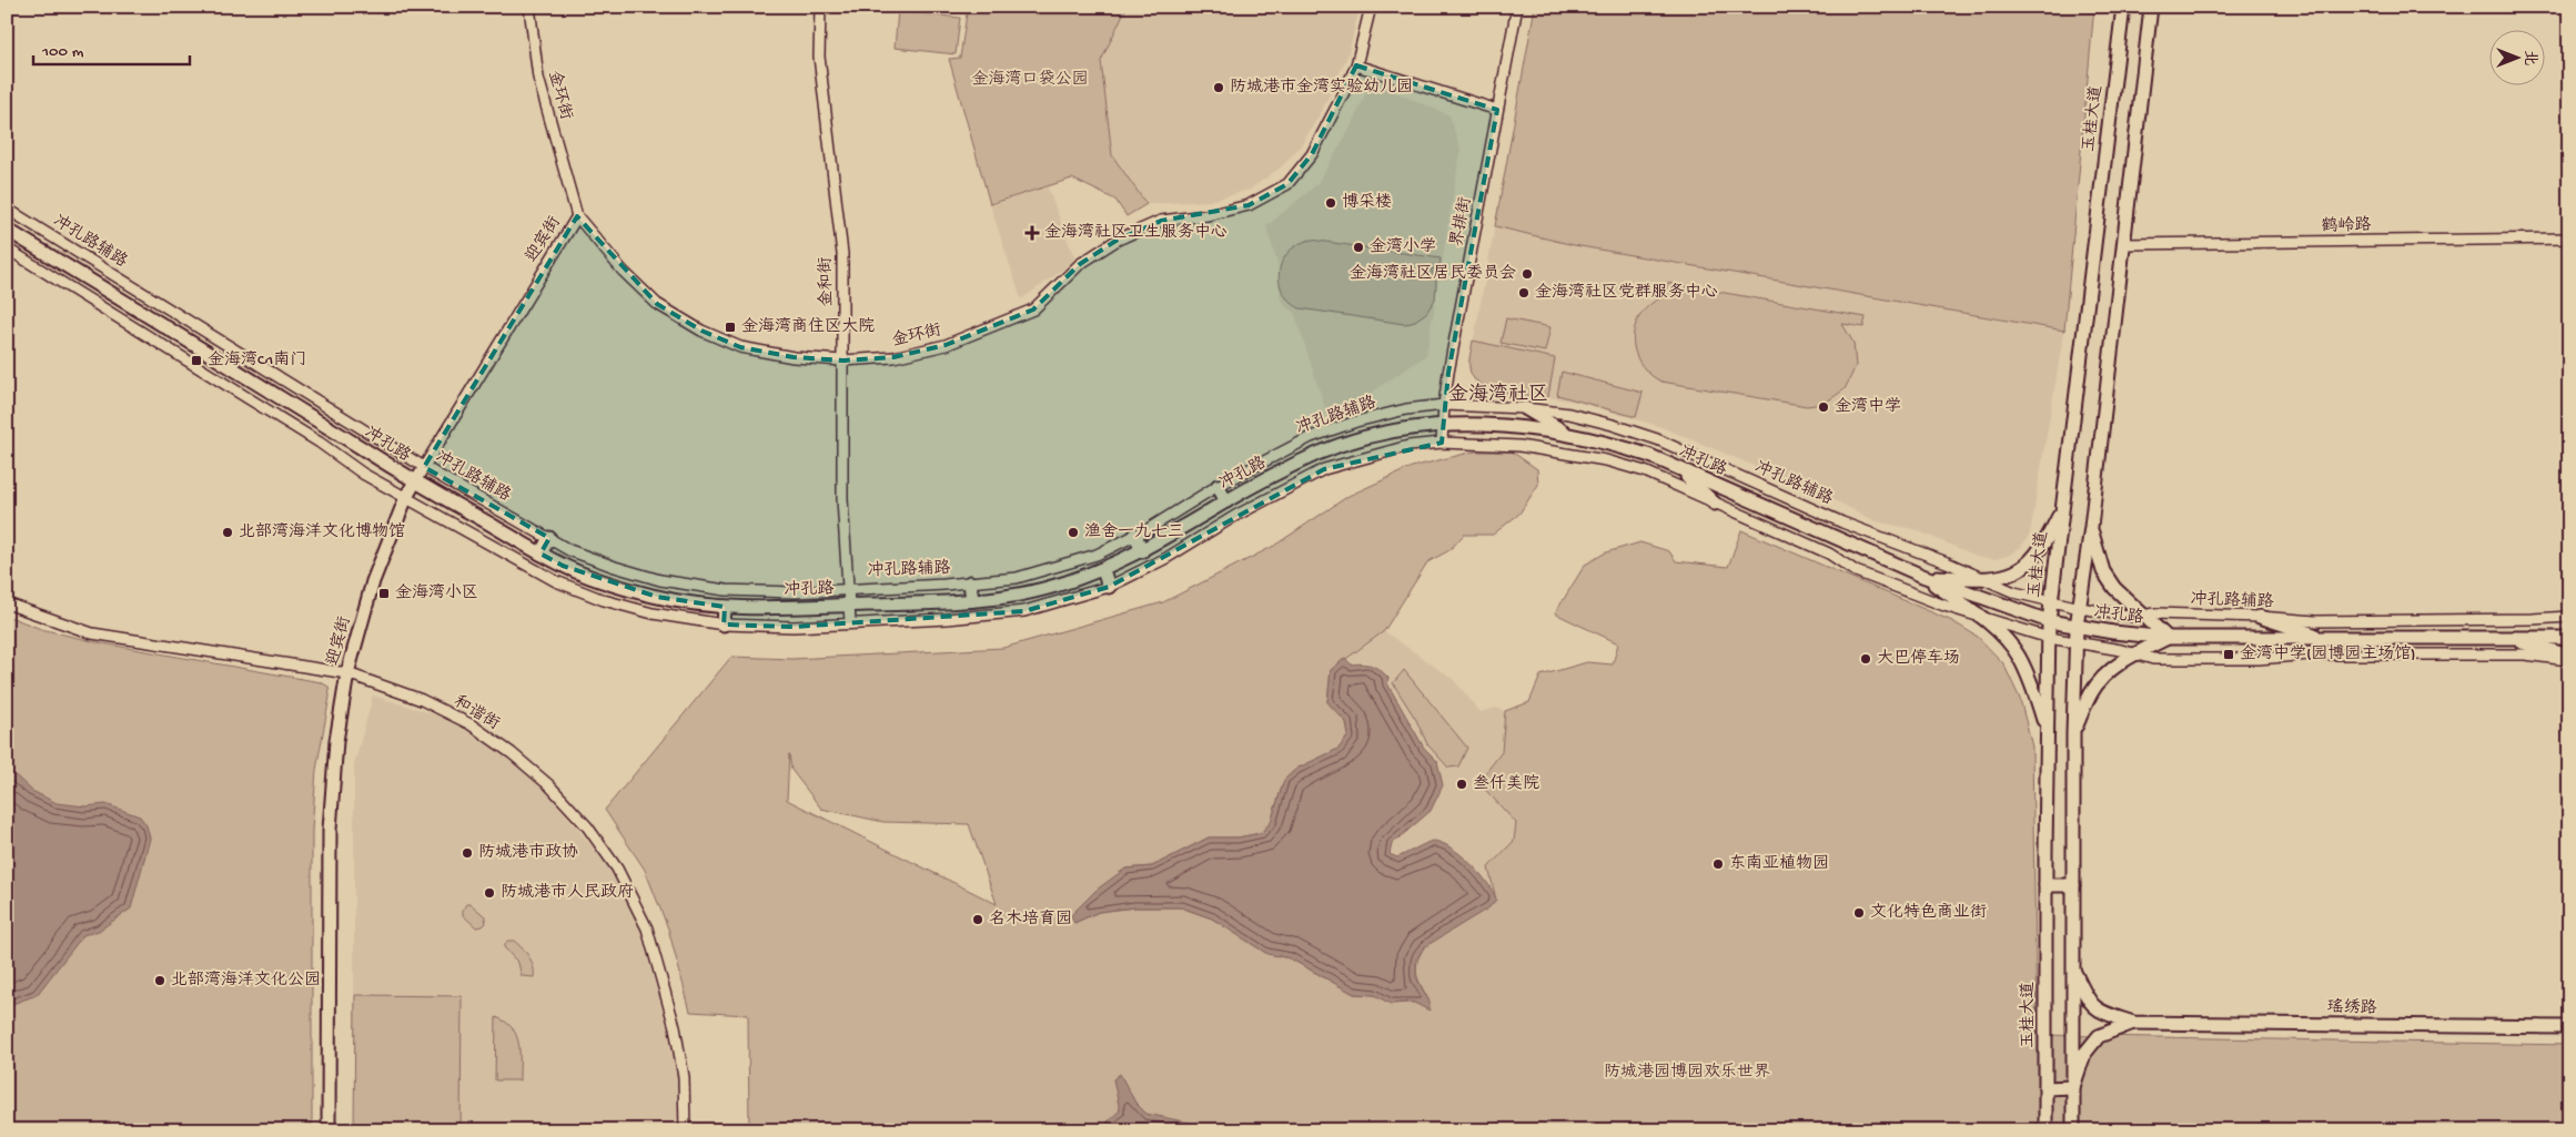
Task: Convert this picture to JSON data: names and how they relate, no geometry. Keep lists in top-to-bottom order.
{
  "streets": {
    "main road": [
      "玉桂大道",
      "迎宾街",
      "冲孔路",
      "瑶绣路"
    ],
    "street": [
      "金环街",
      "界排街",
      "鹤岭路",
      "冲孔路辅路",
      "金和街",
      "和谐街"
    ]
  },
  "crossings": [
    ["金环街", "迎宾街"],
    ["金环街", "金和街"],
    ["玉桂大道", "冲孔路辅路"],
    ["玉桂大道", "冲孔路"],
    ["界排街", "冲孔路辅路"],
    ["界排街", "冲孔路"],
    ["迎宾街", "冲孔路辅路"],
    ["迎宾街", "冲孔路"],
    ["迎宾街", "和谐街"],
    ["冲孔路辅路", "金和街"],
    ["金和街", "冲孔路"]
  ],
  "districts": ["金海湾社区"],
  "parks": ["金海湾口袋公园", "防城港园博园欢乐世界"],
  "places": {
    "other": [
      "防城港市金湾实验幼儿园",
      "博采楼",
      "金湾小学",
      "金海湾社区居民委员会",
      "金海湾社区党群服务中心",
      "金湾中学",
      "北部湾海洋文化博物馆",
      "渔舍一九七三",
      "大巴停车场",
      "叁仟美院",
      "防城港市政协",
      "东南亚植物园",
      "防城港市人民政府",
      "文化特色商业街",
      "名木培育园",
      "北部湾海洋文化公园"
    ],
    "health": ["金海湾社区卫生服务中心"],
    "transit": [
      "金海湾商住区大院",
      "金海湾C1南门",
      "金海湾小区",
      "金湾中学(园博园主场馆)"
    ]
  },
  "scale_bar": "100 m",
  "north": "right"
}
